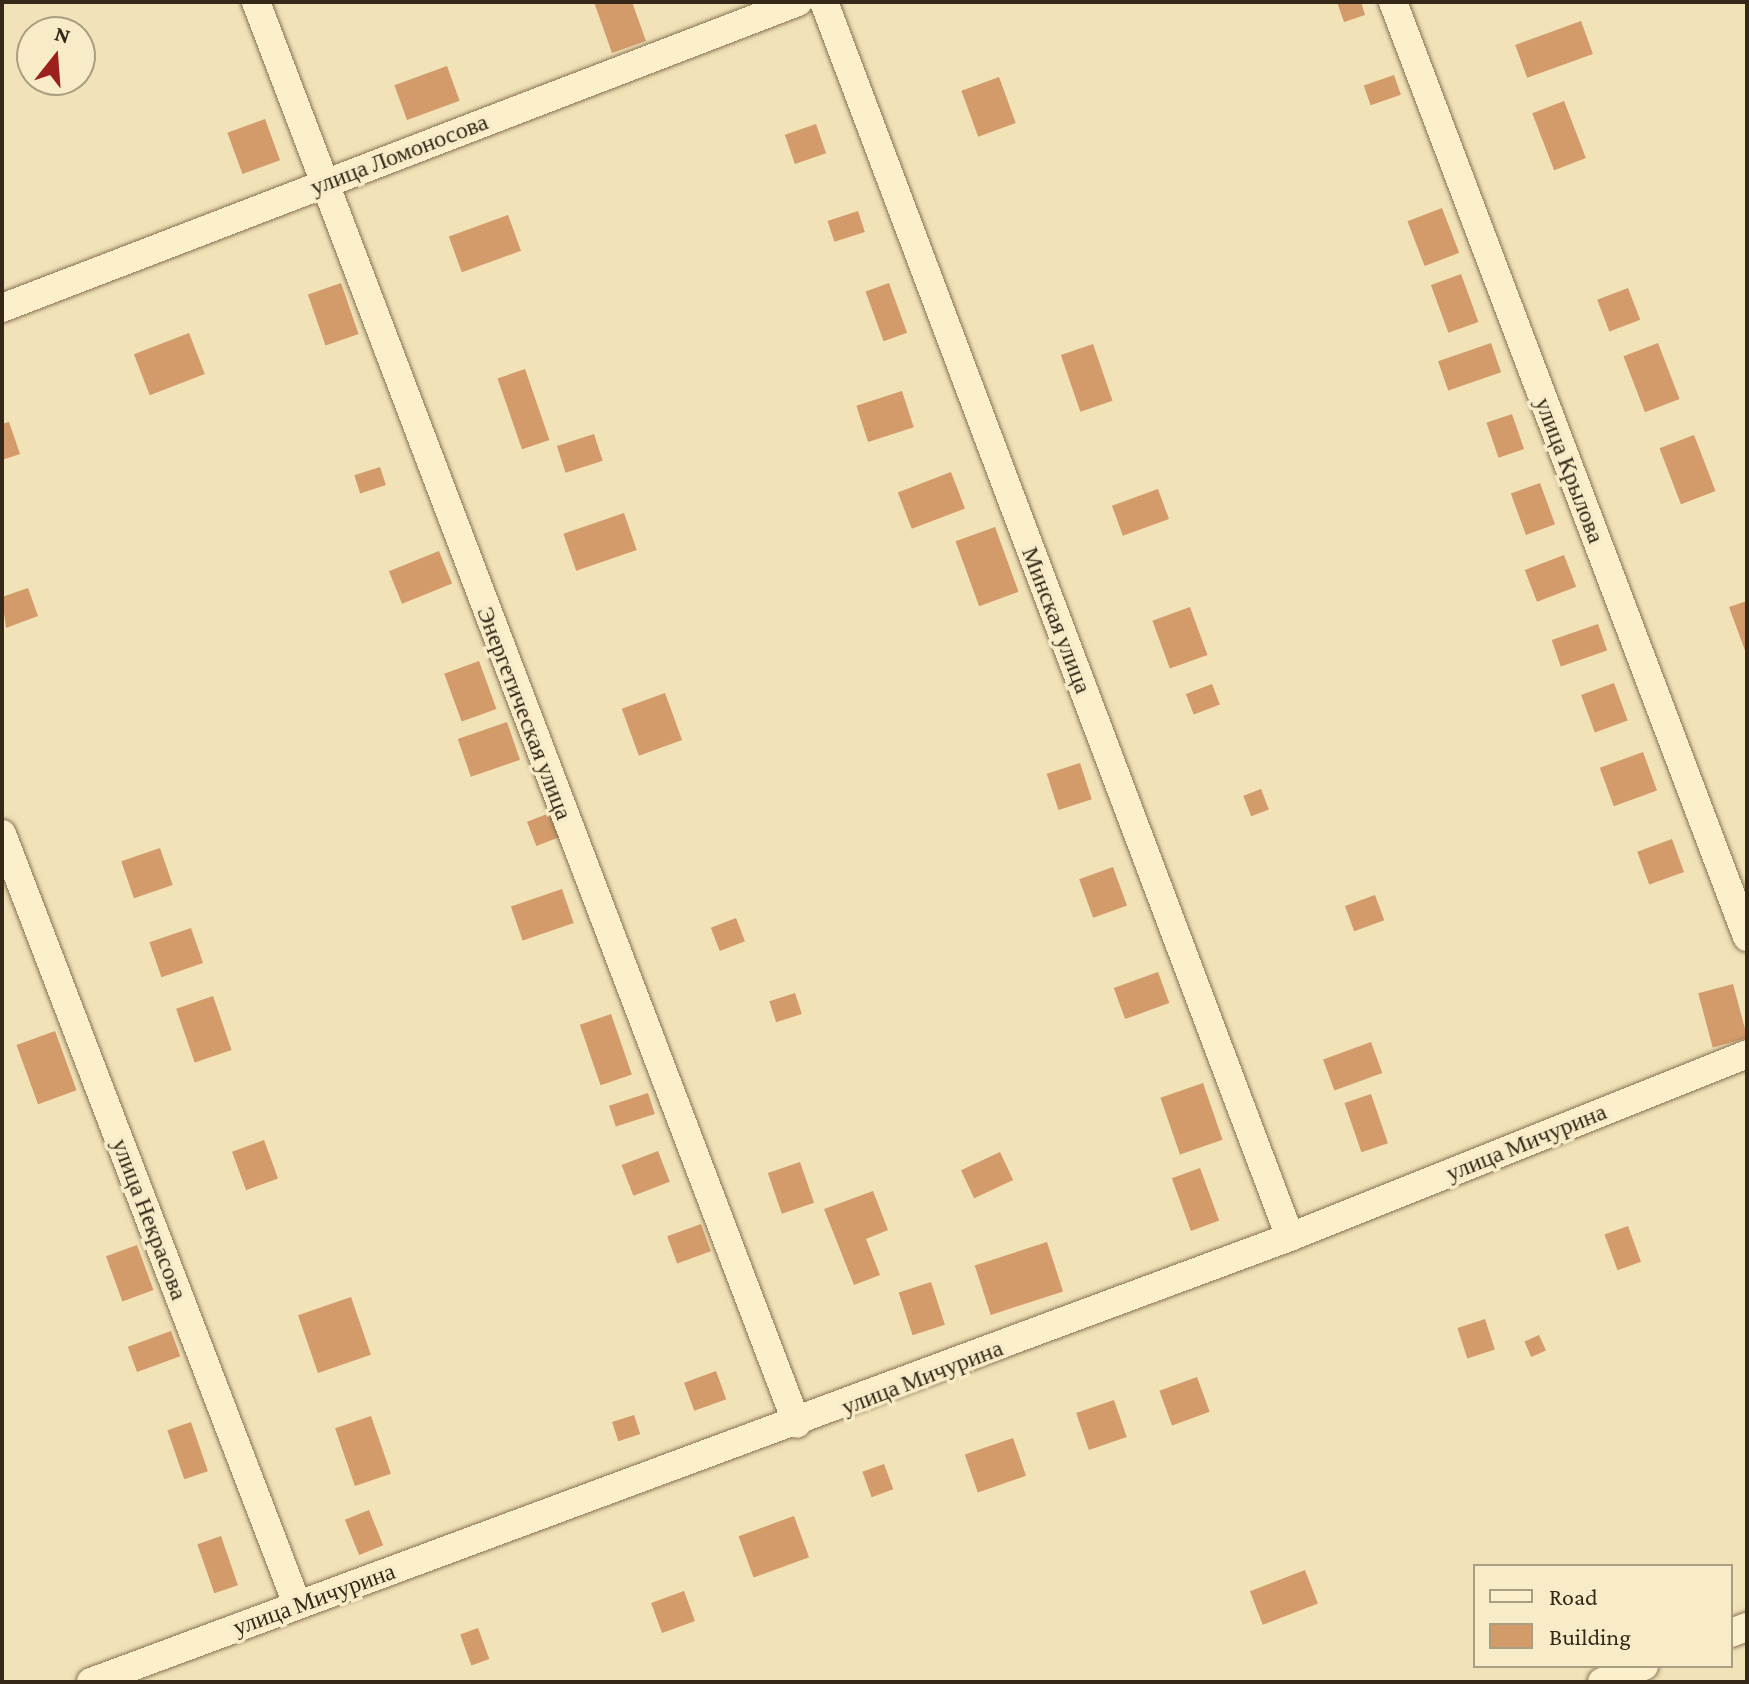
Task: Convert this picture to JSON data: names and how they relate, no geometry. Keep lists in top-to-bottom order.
{
  "streets": {
    "street": [
      "улица Ломоносова",
      "улица Крылова",
      "Минская улица",
      "Энергетическая улица",
      "улица Мичурина",
      "улица Некрасова"
    ]
  },
  "crossings": [
    ["улица Ломоносова", "Энергетическая улица"],
    ["Минская улица", "улица Мичурина"],
    ["Энергетическая улица", "улица Мичурина"],
    ["улица Мичурина", "улица Некрасова"]
  ],
  "legend": ["Road", "Building"],
  "north": "top"
}
